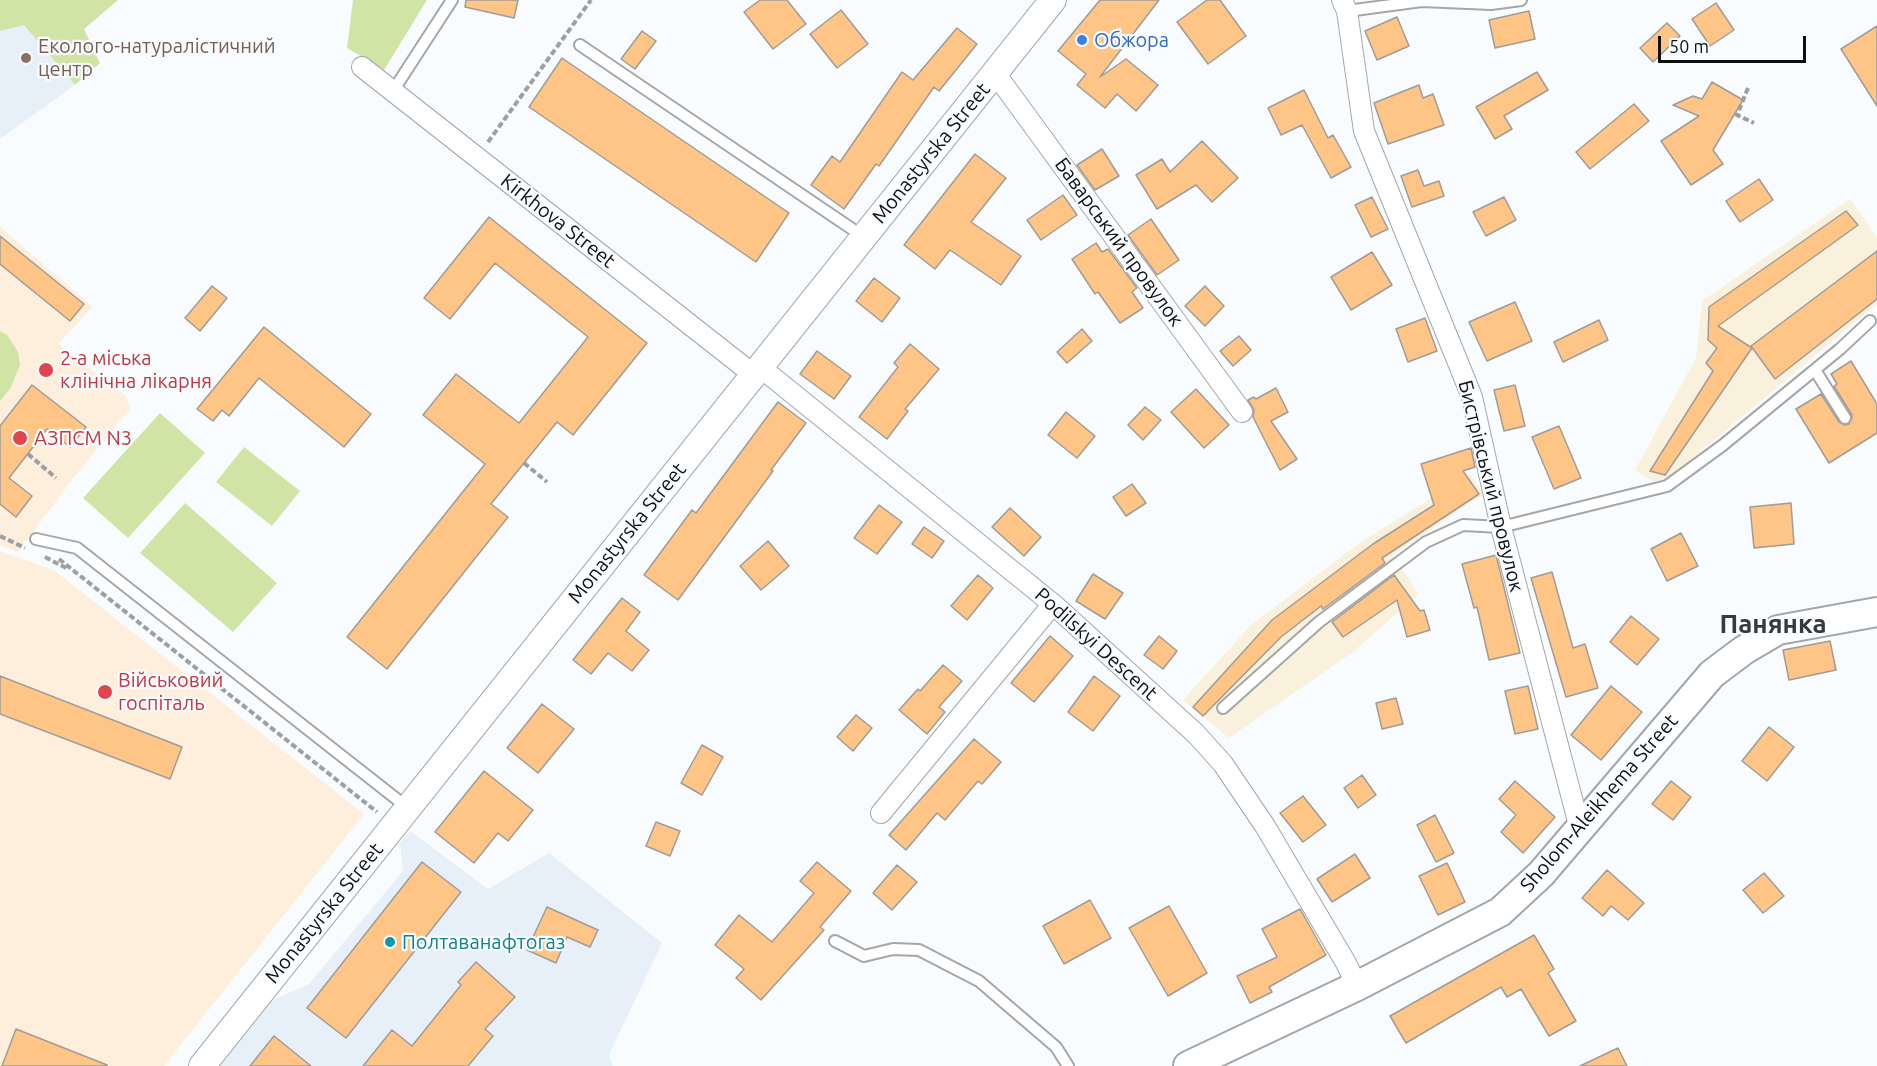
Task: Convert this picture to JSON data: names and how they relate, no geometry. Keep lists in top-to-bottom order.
{
  "streets": {
    "main road": ["Sholom-Aleikhema Street"],
    "street": [
      "Monastyrska Street",
      "Kirkhova Street",
      "Баварський провулок",
      "Бистрівський провулок",
      "Podilskyi Descent"
    ]
  },
  "crossings": [
    ["Monastyrska Street", "Kirkhova Street"],
    ["Monastyrska Street", "Баварський провулок"],
    ["Monastyrska Street", "Podilskyi Descent"],
    ["Kirkhova Street", "Podilskyi Descent"],
    ["Бистрівський провулок", "Sholom-Aleikhema Street"],
    ["Podilskyi Descent", "Sholom-Aleikhema Street"]
  ],
  "districts": ["Панянка"],
  "places": [
    "Обжора",
    "Еколого-натуралістичний центр",
    "2-а міська клінічна лікарня",
    "АЗПСМ N3",
    "Військовий госпіталь",
    "Полтаванафтогаз"
  ],
  "scale_bar": "50 m"
}
